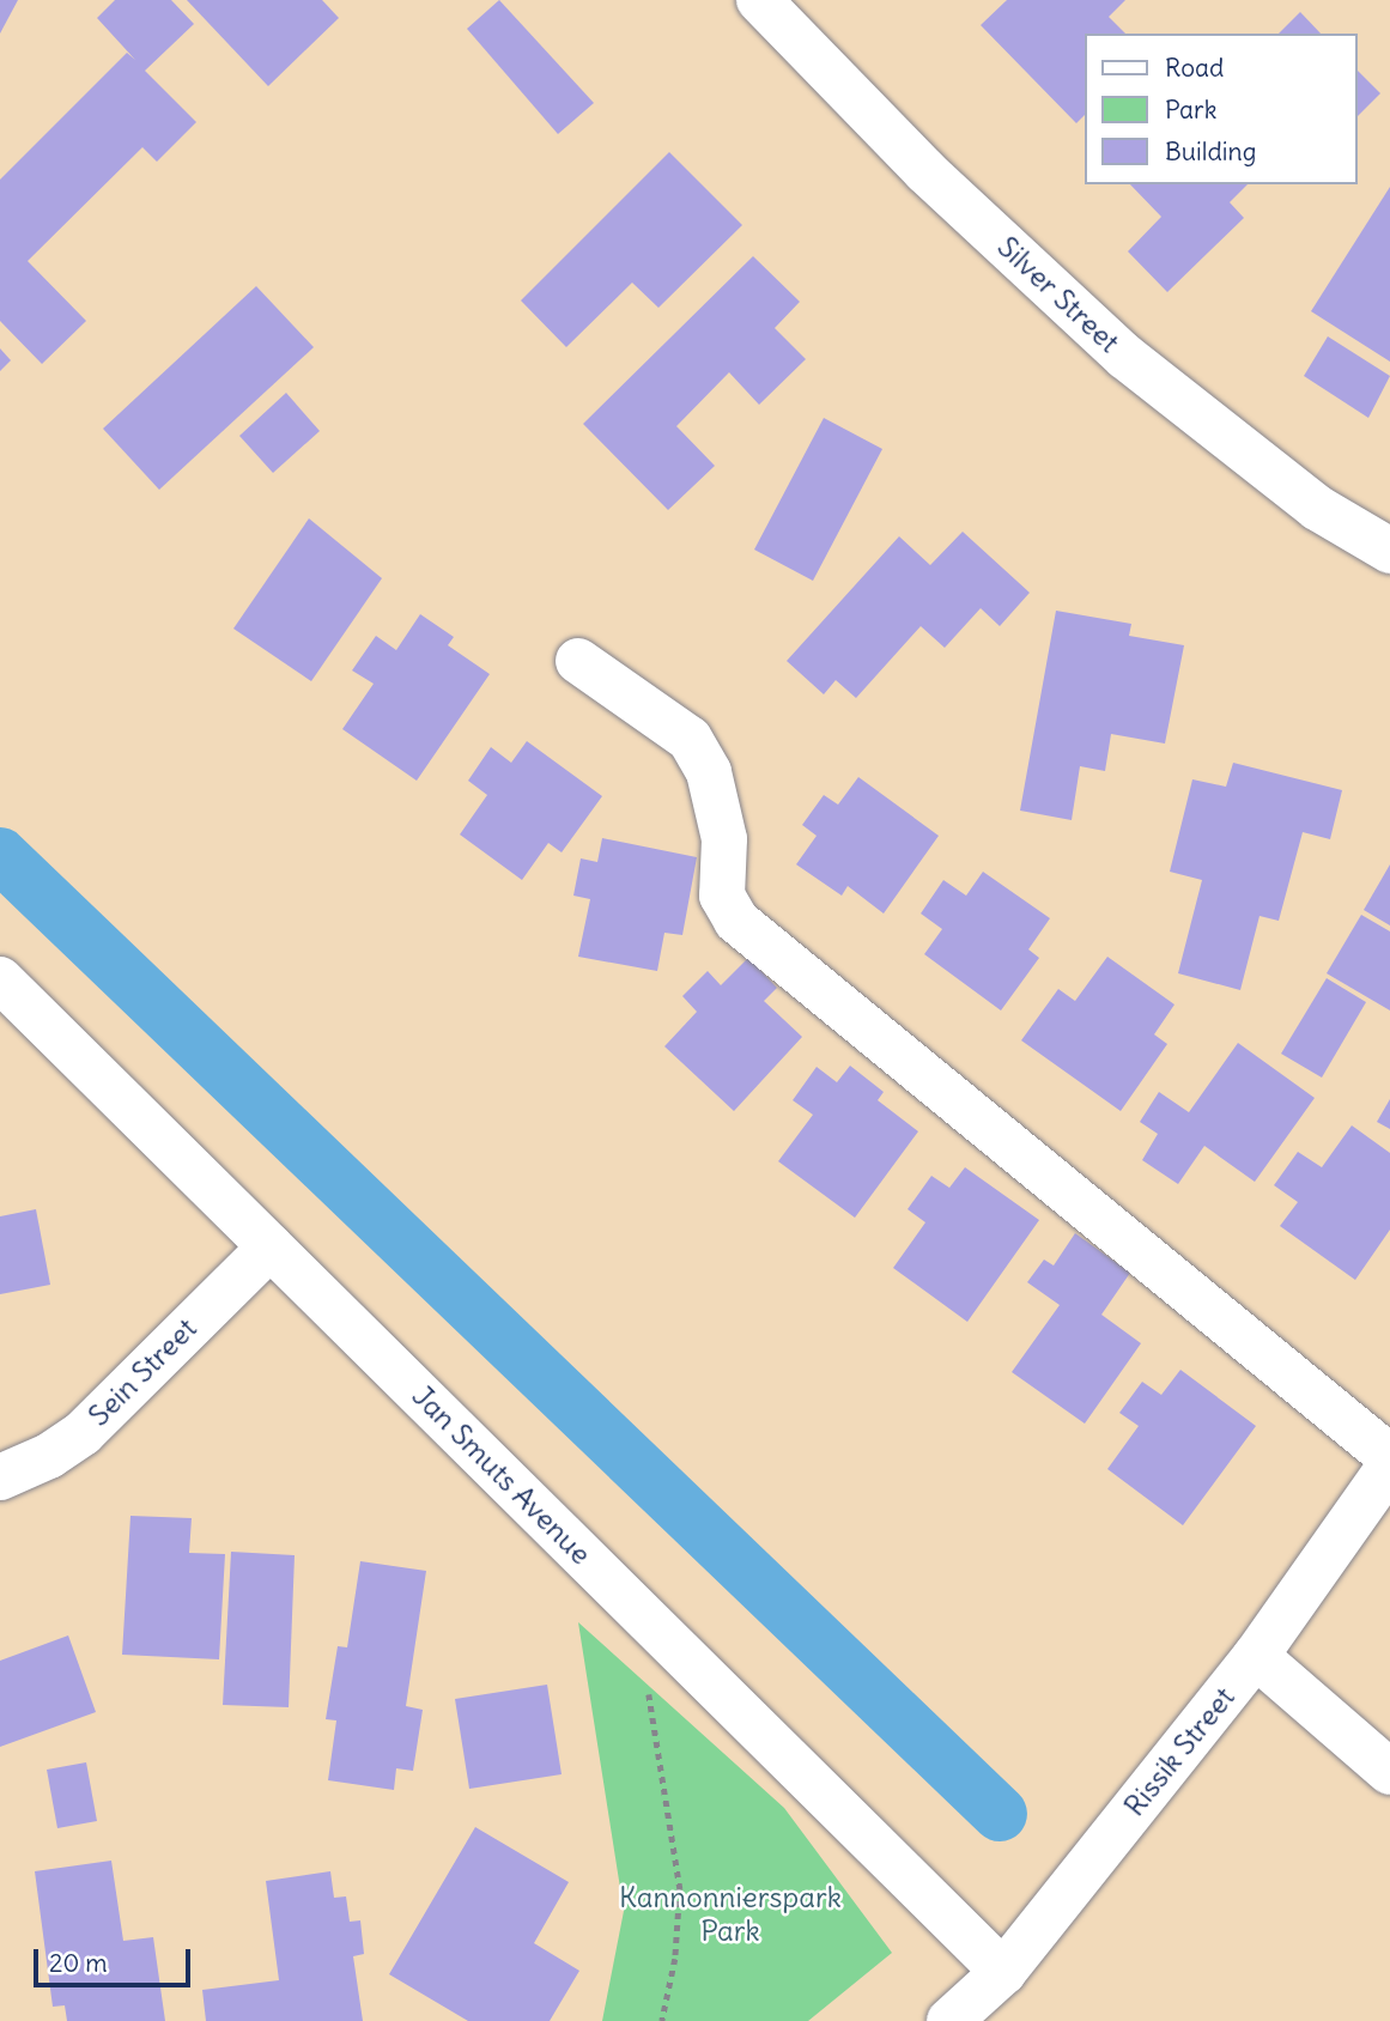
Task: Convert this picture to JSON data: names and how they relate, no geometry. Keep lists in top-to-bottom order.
{
  "streets": {
    "street": [
      "Silver Street",
      "Sein Street",
      "Jan Smuts Avenue",
      "Rissik Street"
    ]
  },
  "crossings": [
    ["Sein Street", "Jan Smuts Avenue"],
    ["Jan Smuts Avenue", "Rissik Street"]
  ],
  "parks": ["Kannonnierspark Park"],
  "legend": ["Road", "Park", "Building"],
  "scale_bar": "20 m"
}
